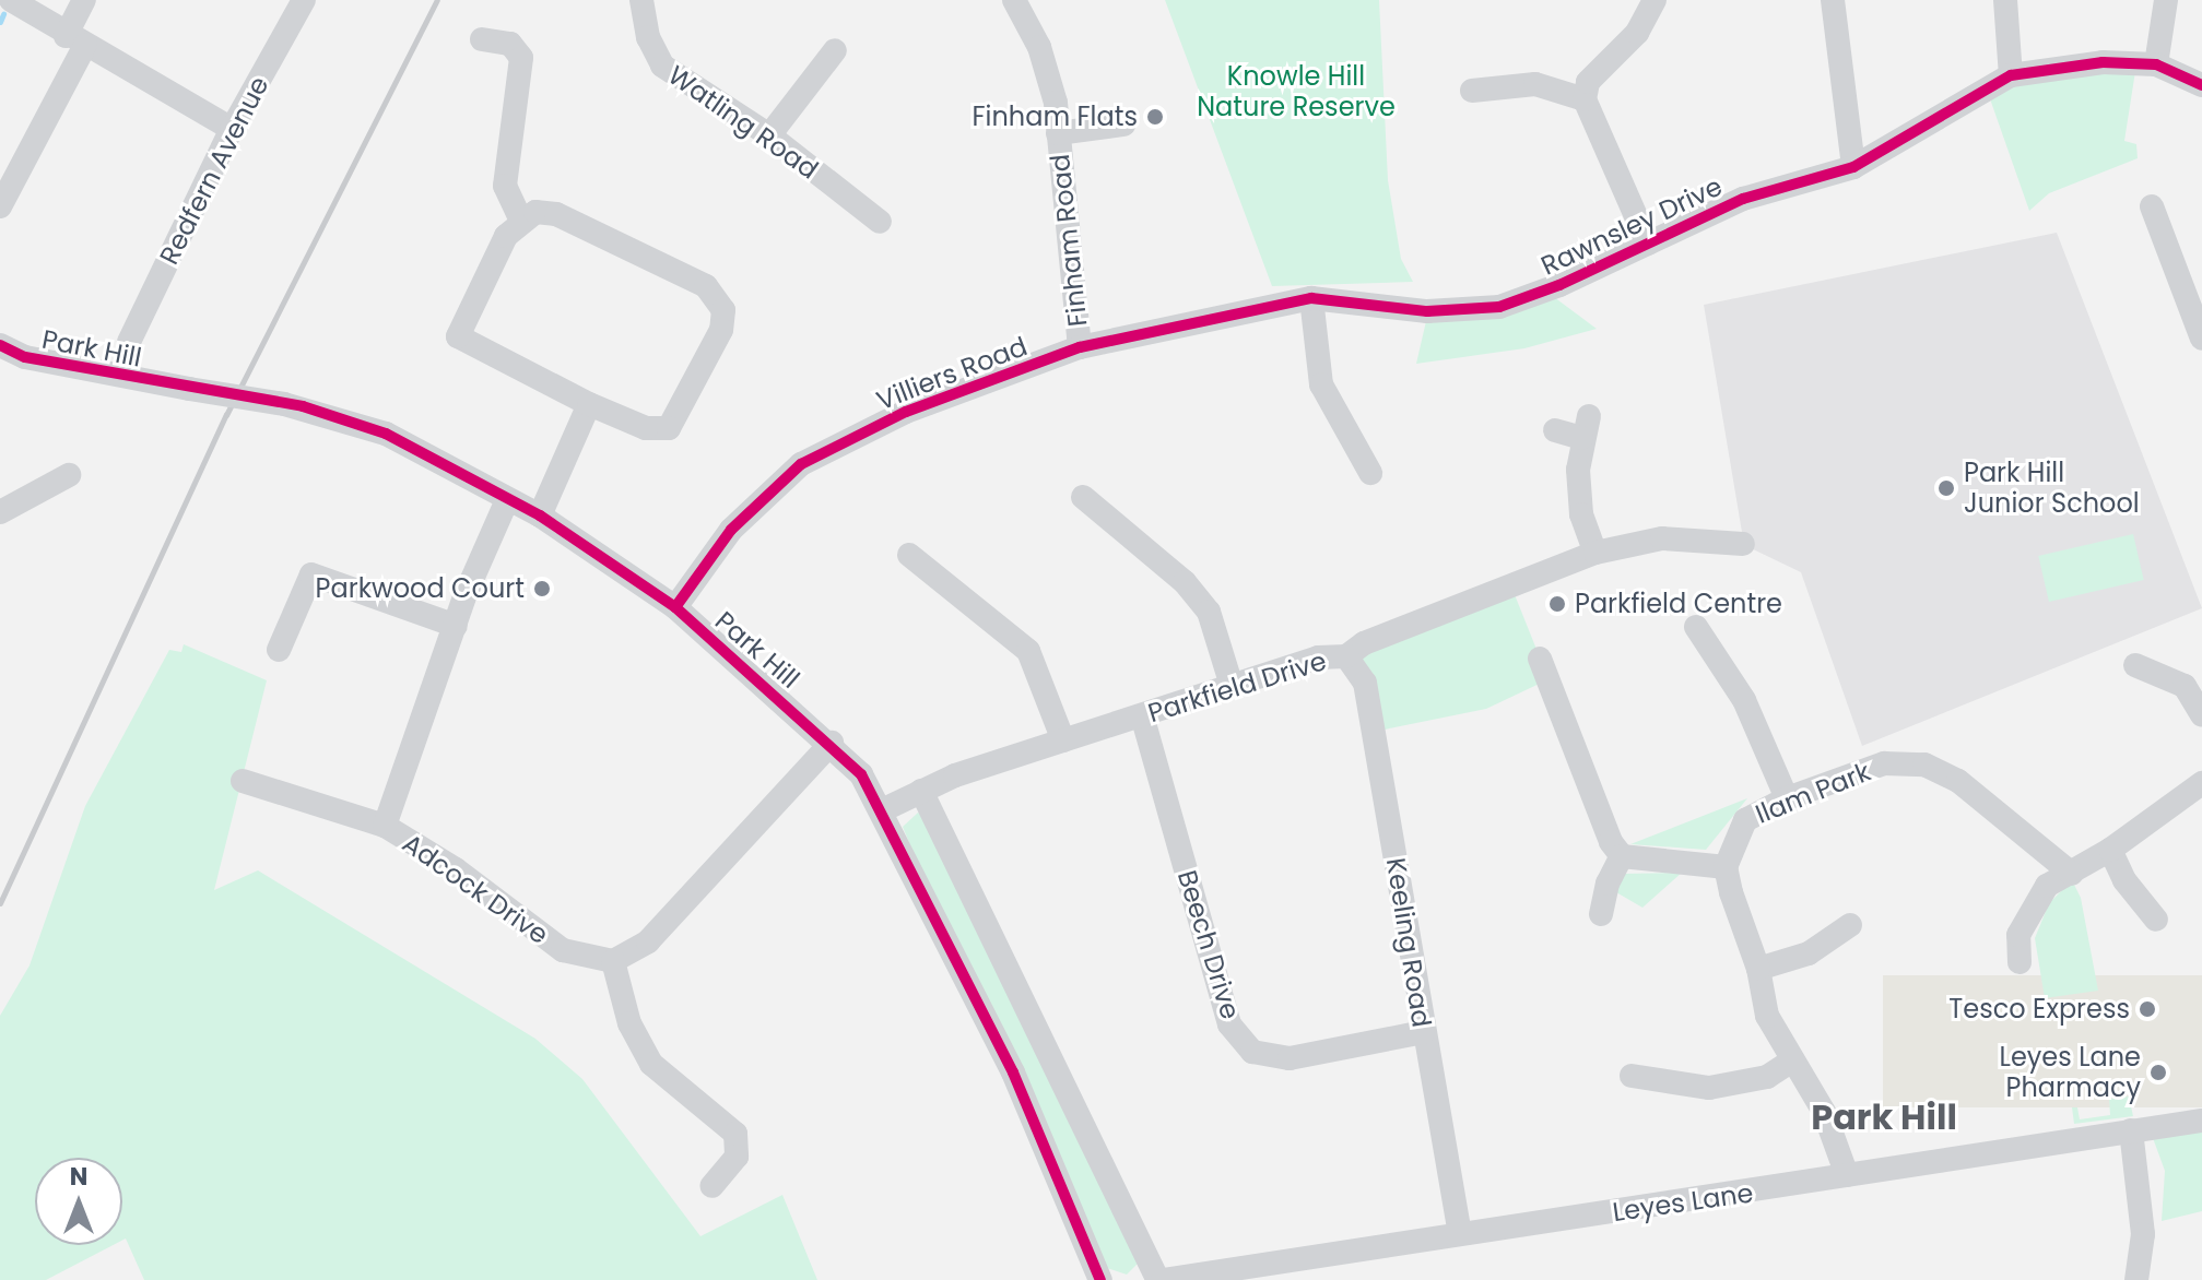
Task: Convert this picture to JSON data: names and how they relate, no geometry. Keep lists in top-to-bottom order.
{
  "streets": {
    "street": [
      "Watling Road",
      "Redfern Avenue",
      "Rawnsley Drive",
      "Finham Road",
      "Park Hill",
      "Villiers Road",
      "Parkfield Drive",
      "Ilam Park",
      "Adcock Drive",
      "Keeling Road",
      "Beech Drive",
      "Leyes Lane"
    ]
  },
  "crossings": [
    ["Rawnsley Drive", "Villiers Road"],
    ["Finham Road", "Villiers Road"],
    ["Park Hill", "Villiers Road"],
    ["Park Hill", "Parkfield Drive"],
    ["Parkfield Drive", "Keeling Road"],
    ["Parkfield Drive", "Beech Drive"],
    ["Keeling Road", "Beech Drive"],
    ["Keeling Road", "Leyes Lane"]
  ],
  "districts": ["Park Hill"],
  "parks": ["Knowle Hill Nature Reserve"],
  "places": [
    "Finham Flats",
    "Park Hill Junior School",
    "Parkwood Court",
    "Parkfield Centre",
    "Tesco Express",
    "Leyes Lane Pharmacy"
  ],
  "north": "top"
}
